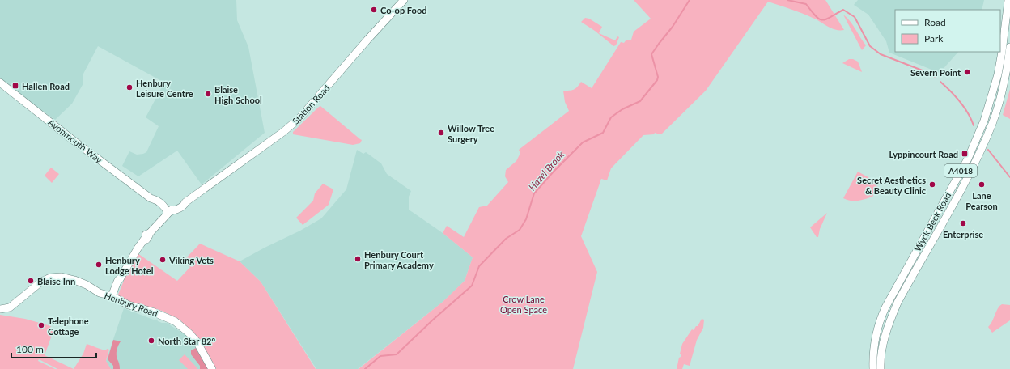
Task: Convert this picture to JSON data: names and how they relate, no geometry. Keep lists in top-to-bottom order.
{
  "streets": {
    "main road": [
      "Station Road",
      "Avonmouth Way",
      "A4018",
      "Wyck Beck Road",
      "Henbury Road"
    ]
  },
  "crossings": [
    ["Station Road", "Avonmouth Way"],
    ["Station Road", "Henbury Road"]
  ],
  "water": ["Hazel Brook"],
  "parks": ["Crow Lane Open Space"],
  "places": {
    "other": [
      "Co-op Food",
      "Severn Point",
      "Henbury Leisure Centre",
      "Blaise High School",
      "Willow Tree Surgery",
      "Secret Aesthetics & Beauty Clinic",
      "Lane Pearson",
      "Enterprise",
      "Henbury Court Primary Academy",
      "Viking Vets",
      "Henbury Lodge Hotel",
      "Blaise Inn",
      "Telephone Cottage",
      "North Star 82°"
    ],
    "transit": ["Hallen Road", "Lyppincourt Road"]
  },
  "legend": ["Road", "Park"],
  "scale_bar": "100 m"
}
